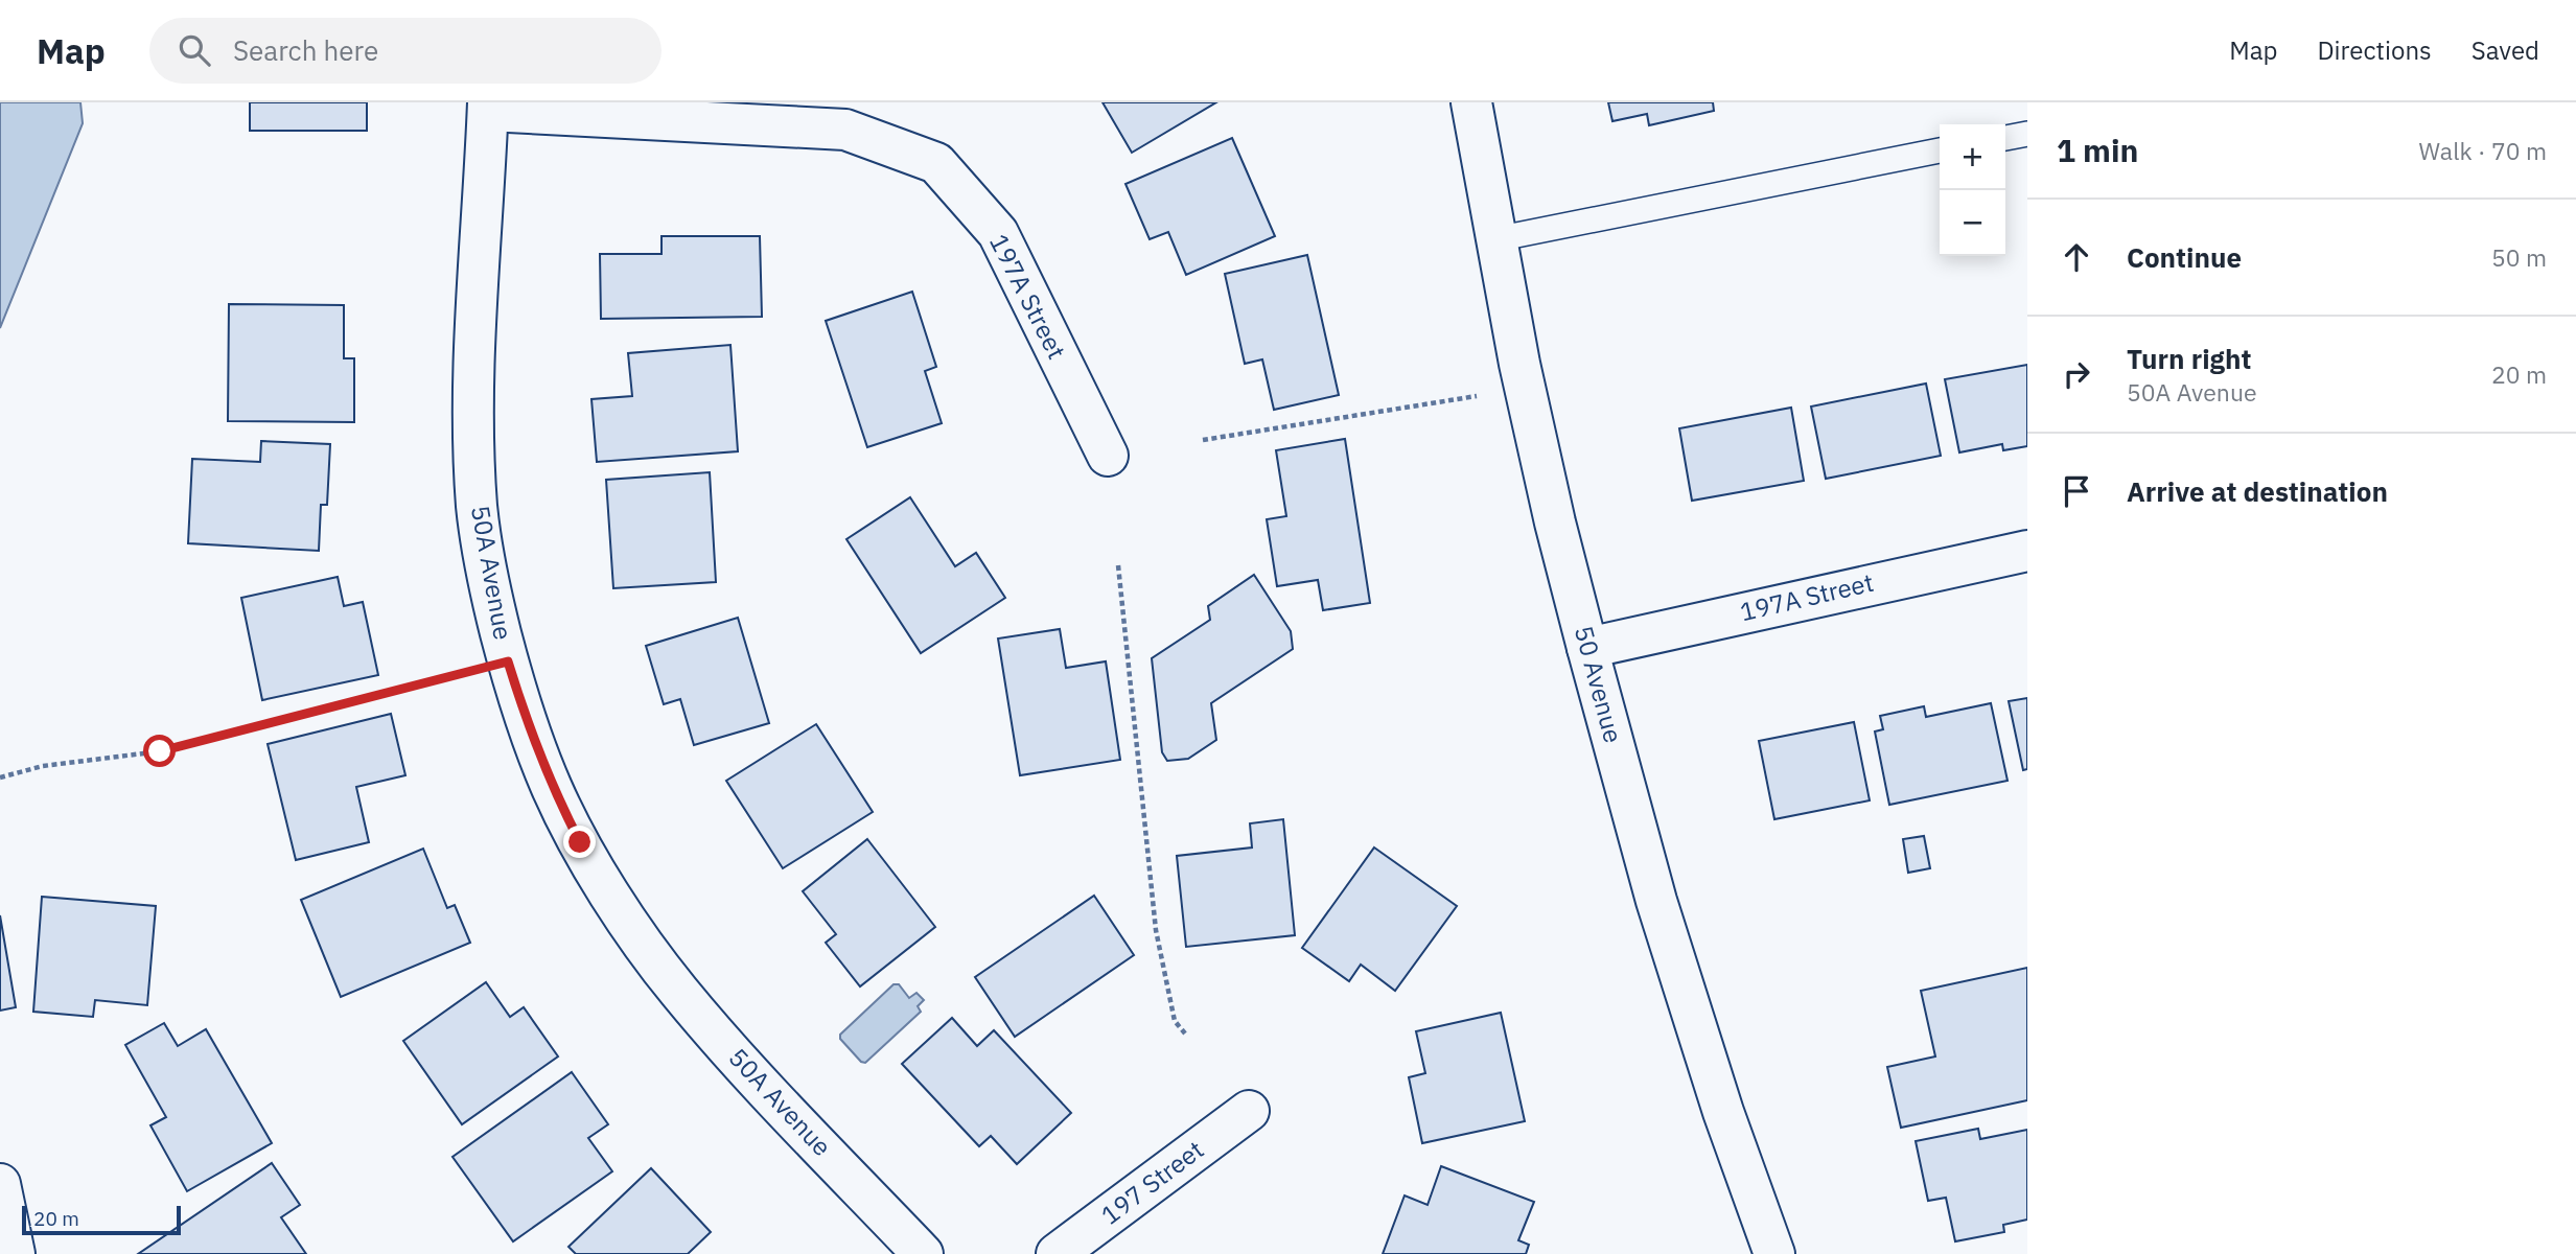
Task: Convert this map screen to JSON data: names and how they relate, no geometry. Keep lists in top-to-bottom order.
{
  "streets": {
    "street": [
      "197A Street",
      "50A Avenue",
      "50 Avenue",
      "197 Street"
    ]
  },
  "crossings": [
    ["197A Street", "50A Avenue"],
    ["197A Street", "50 Avenue"]
  ],
  "scale_bar": "20 m",
  "page": {
    "header": "Map",
    "search": "Search here",
    "nav": ["Map", "Directions", "Saved"],
    "heading": ["1 min", "Walk · 70 m"],
    "map_buttons": ["+", "−"],
    "list": [
      ["Continue", "50 m"],
      ["Turn right", "50A Avenue", "20 m"],
      "Arrive at destination"
    ],
    "scale": "20 m"
  }
}
